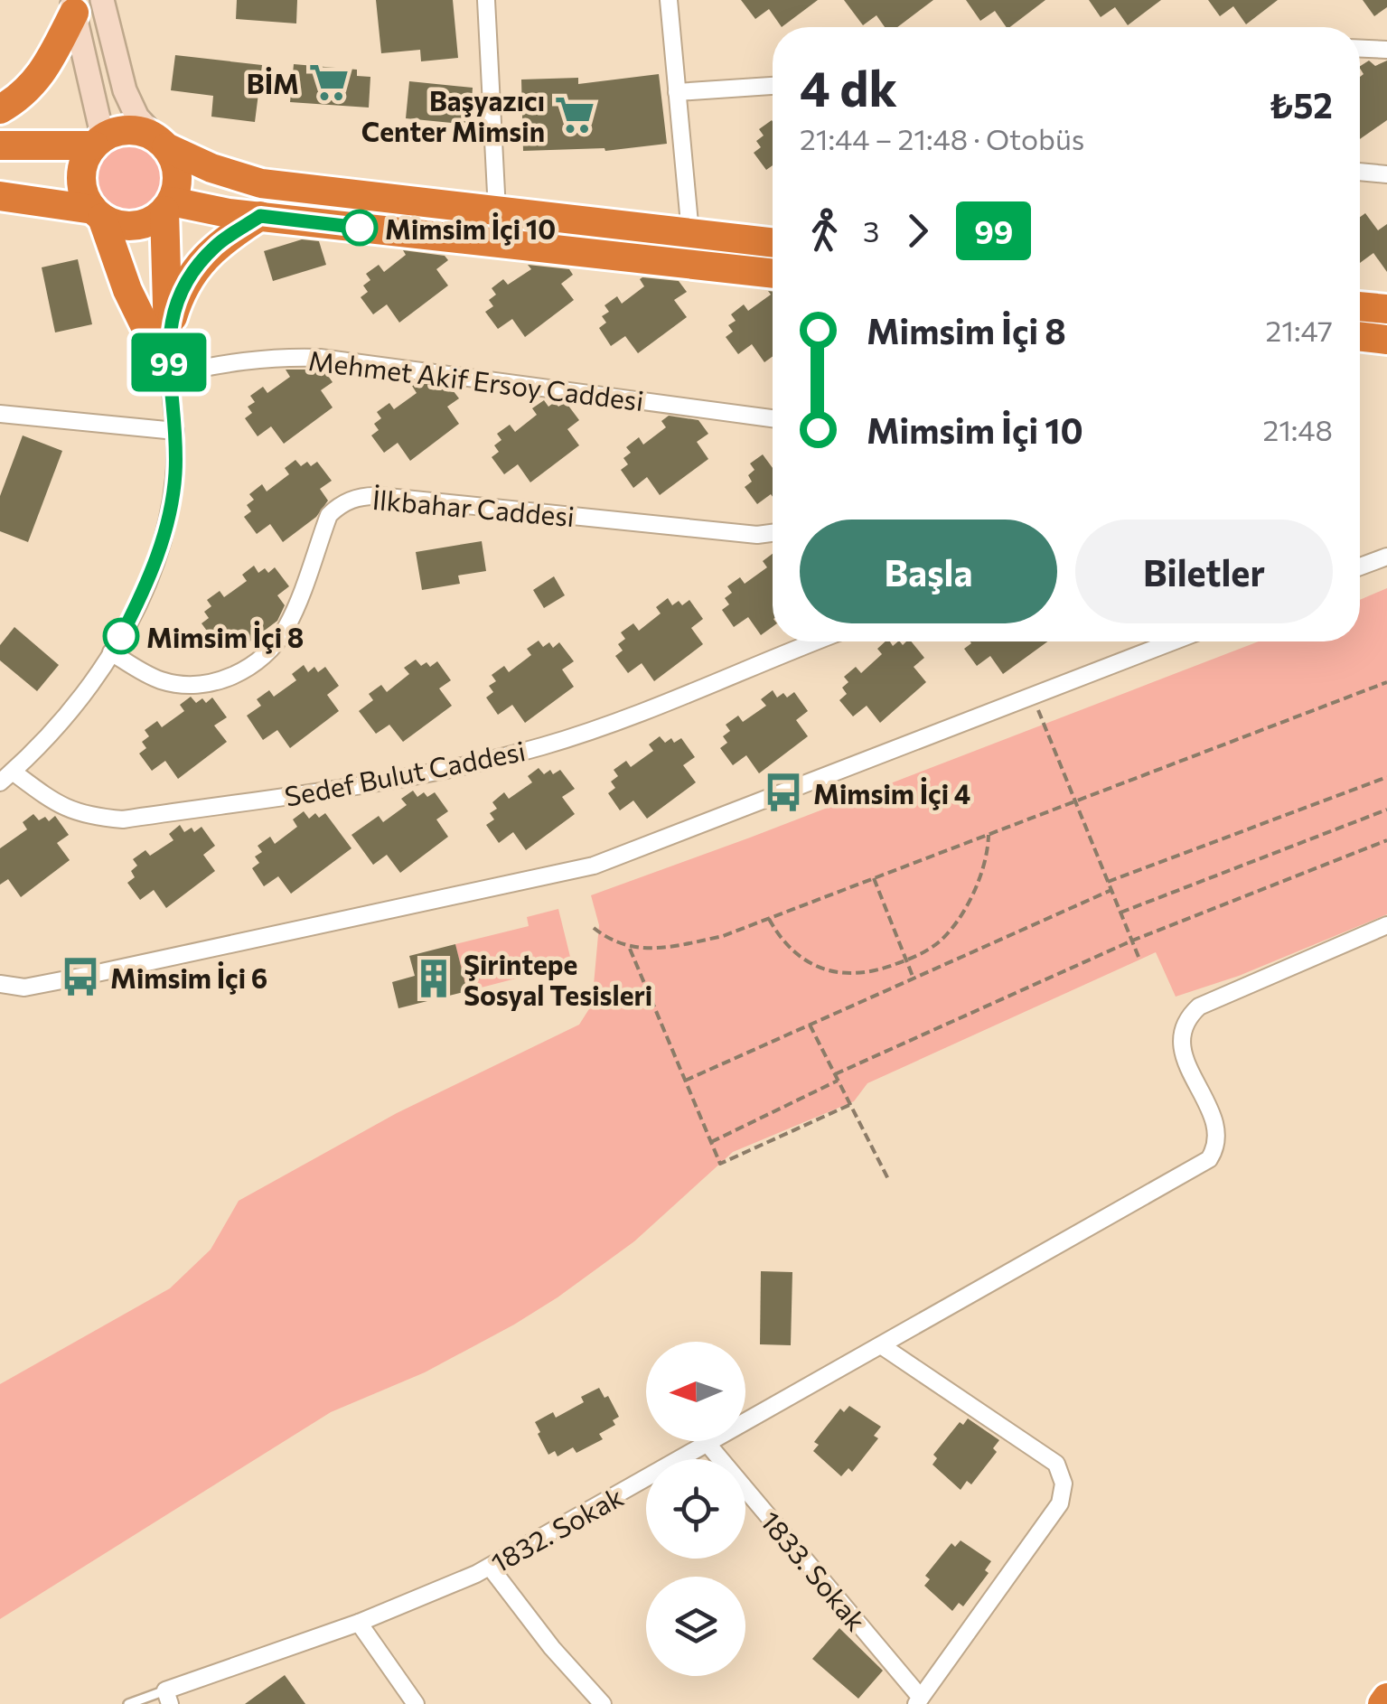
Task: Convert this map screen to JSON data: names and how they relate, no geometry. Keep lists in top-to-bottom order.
{
  "streets": {
    "street": [
      "Mehmet Akif Ersoy Caddesi",
      "İlkbahar Caddesi",
      "Sedef Bulut Caddesi",
      "1832. Sokak",
      "1833. Sokak"
    ]
  },
  "crossings": [
    ["1832. Sokak", "1833. Sokak"]
  ],
  "places": {
    "supermarket": ["BİM", "Başyazıcı Center Mimsin"],
    "other": ["Mimsim İçi 10", "Mimsim İçi 8"],
    "bus stop": ["Mimsim İçi 4", "Mimsim İçi 6"],
    "building": ["Şirintepe Sosyal Tesisleri"]
  },
  "lines": ["bus line 99"],
  "north": "left",
  "page": {
    "on_map": "99",
    "heading": ["4 dk", "21:44 – 21:48 · Otobüs", "₺52"],
    "legs": ["3", "99"],
    "list": [
      {
        "name": "Mimsim İçi 8",
        "value": "21:47"
      },
      {
        "name": "Mimsim İçi 10",
        "value": "21:48"
      }
    ],
    "buttons": ["Başla", "Biletler"]
  }
}
